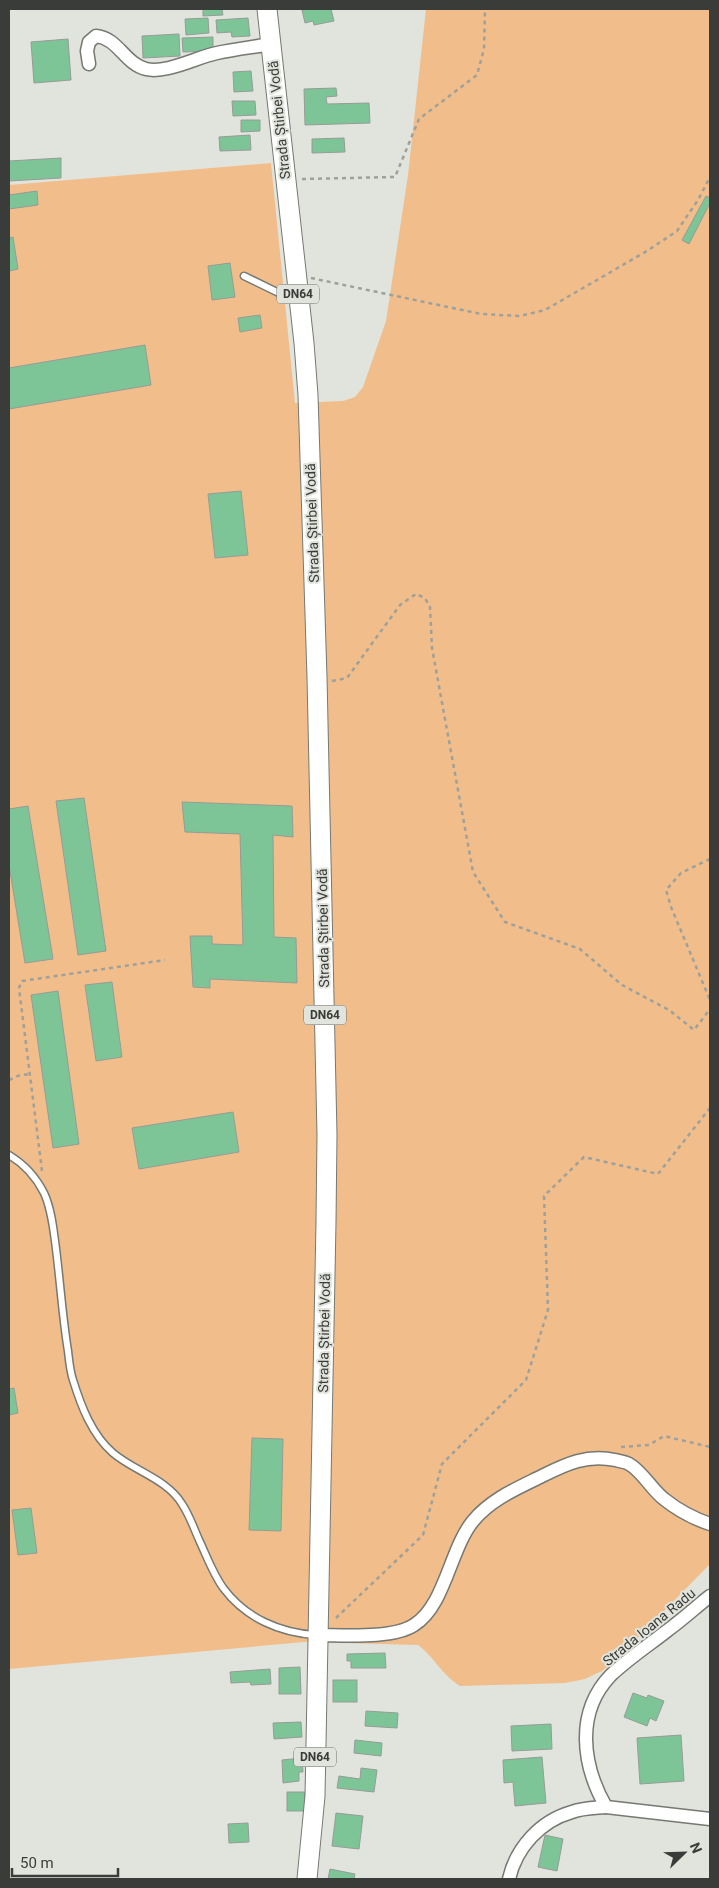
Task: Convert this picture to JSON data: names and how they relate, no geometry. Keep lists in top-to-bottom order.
{
  "streets": {
    "main road": ["Strada Știrbei Vodă", "DN64"],
    "street": ["Strada Ioana Radu"]
  },
  "scale_bar": "50 m",
  "north": "top right"
}
